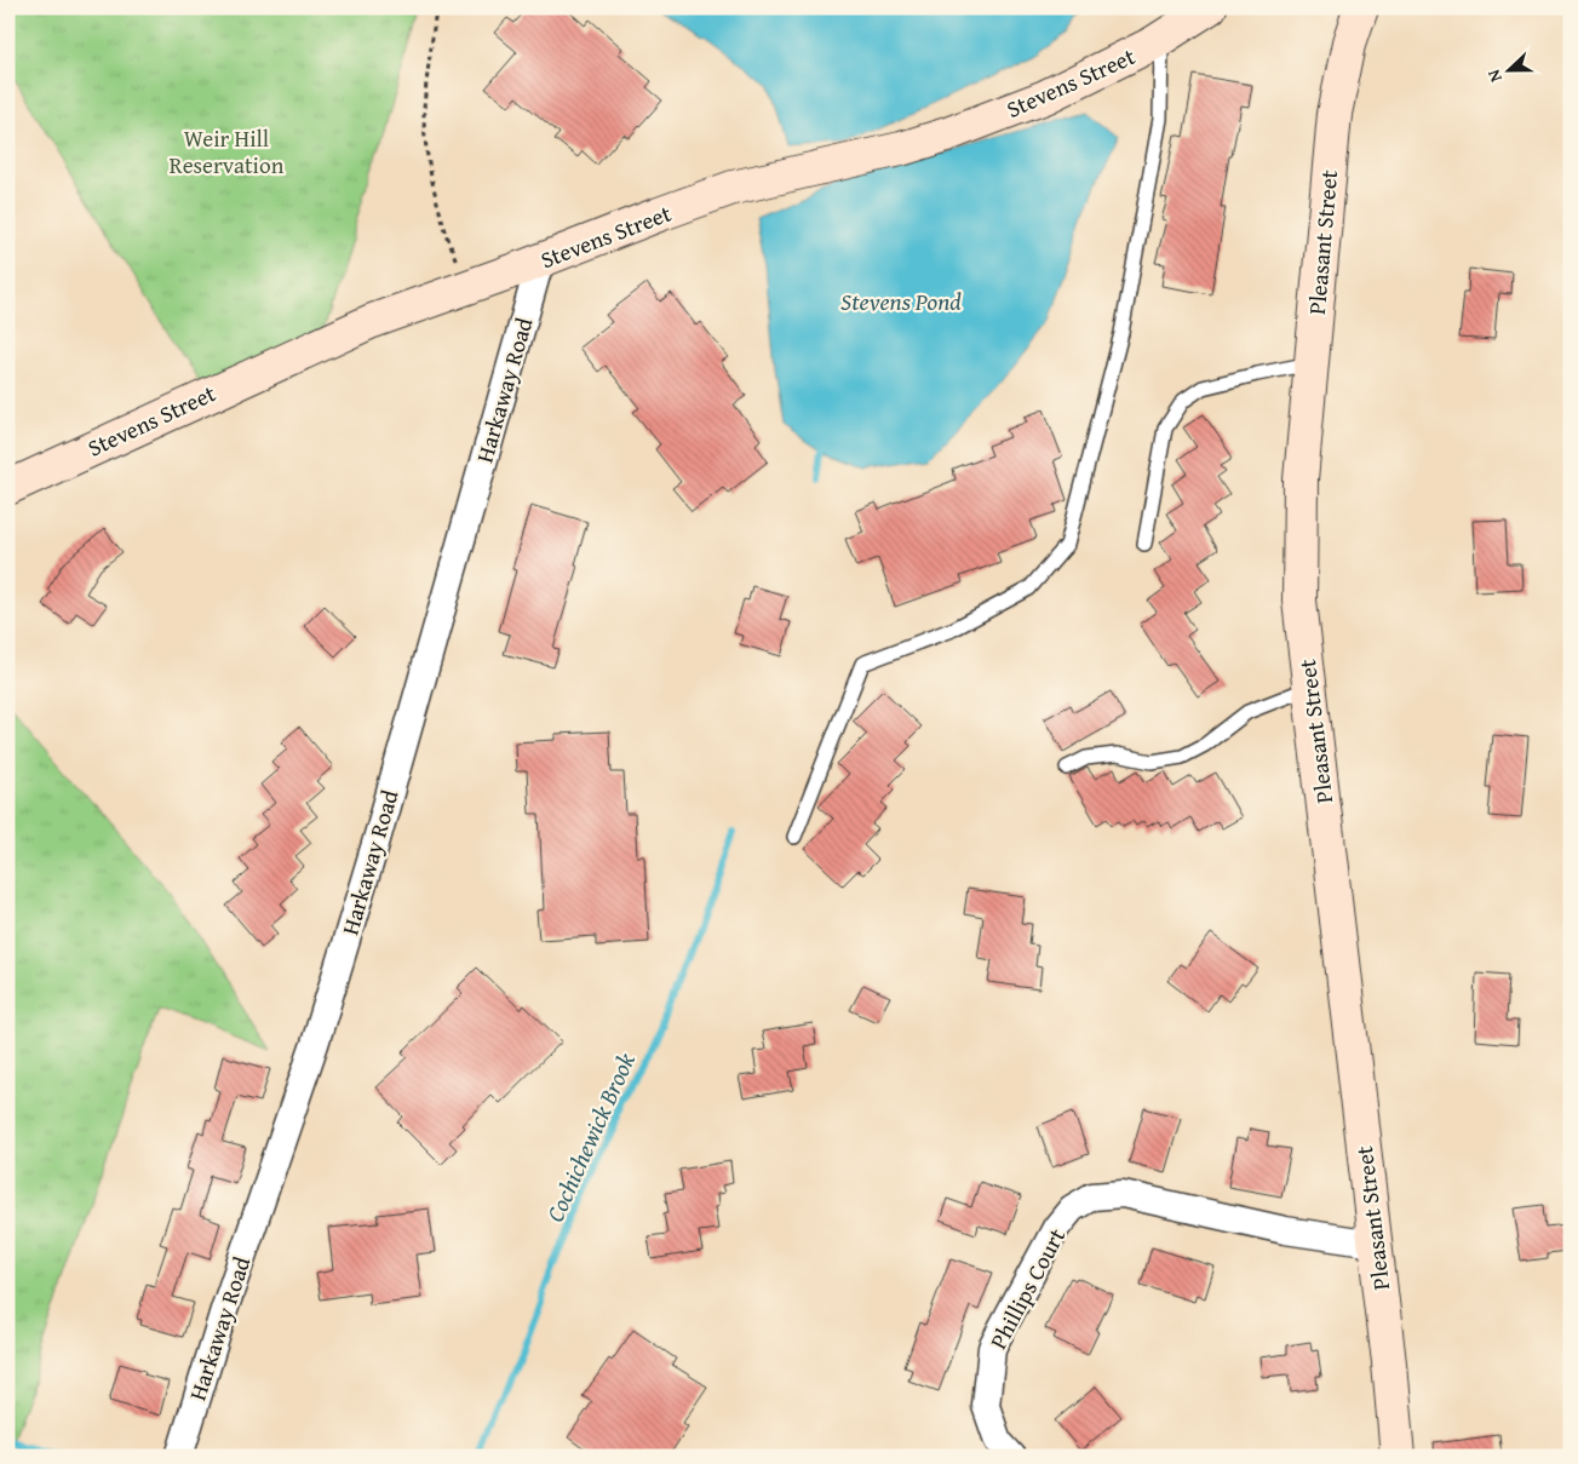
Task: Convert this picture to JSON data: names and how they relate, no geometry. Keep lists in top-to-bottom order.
{
  "streets": {
    "street": [
      "Stevens Street",
      "Pleasant Street",
      "Harkaway Road",
      "Phillips Court"
    ]
  },
  "crossings": [
    ["Stevens Street", "Harkaway Road"],
    ["Pleasant Street", "Phillips Court"]
  ],
  "water": ["Stevens Pond", "Cochichewick Brook"],
  "parks": ["Weir Hill Reservation"],
  "north": "left"
}
